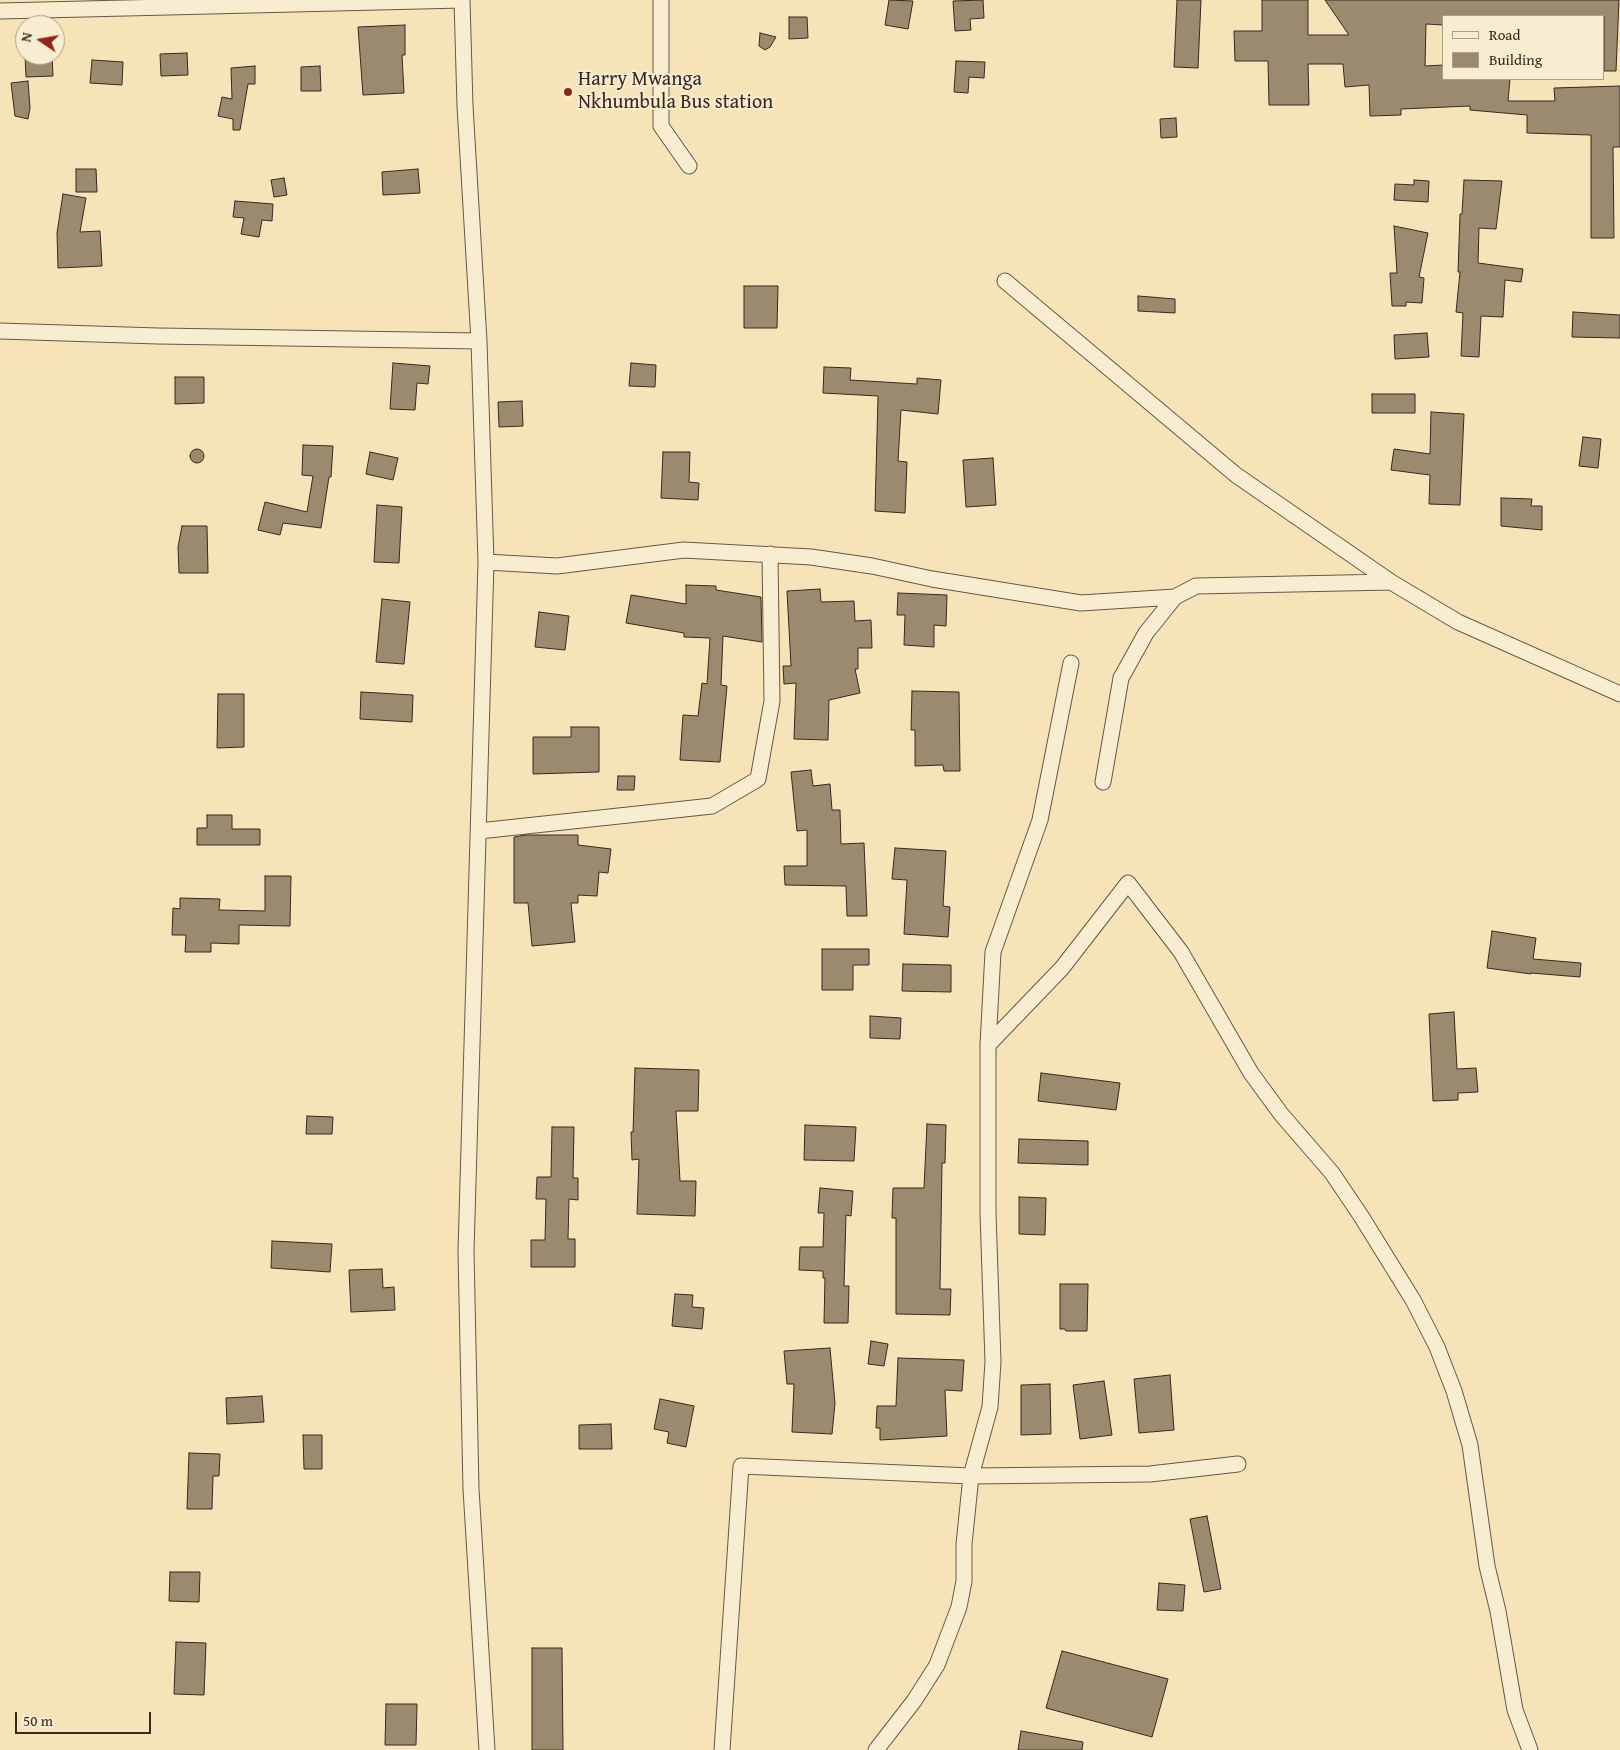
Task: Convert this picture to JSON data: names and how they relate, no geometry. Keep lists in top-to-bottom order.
{
  "places": ["Harry Mwanga Nkhumbula Bus station"],
  "legend": ["Road", "Building"],
  "scale_bar": "50 m",
  "north": "left"
}
